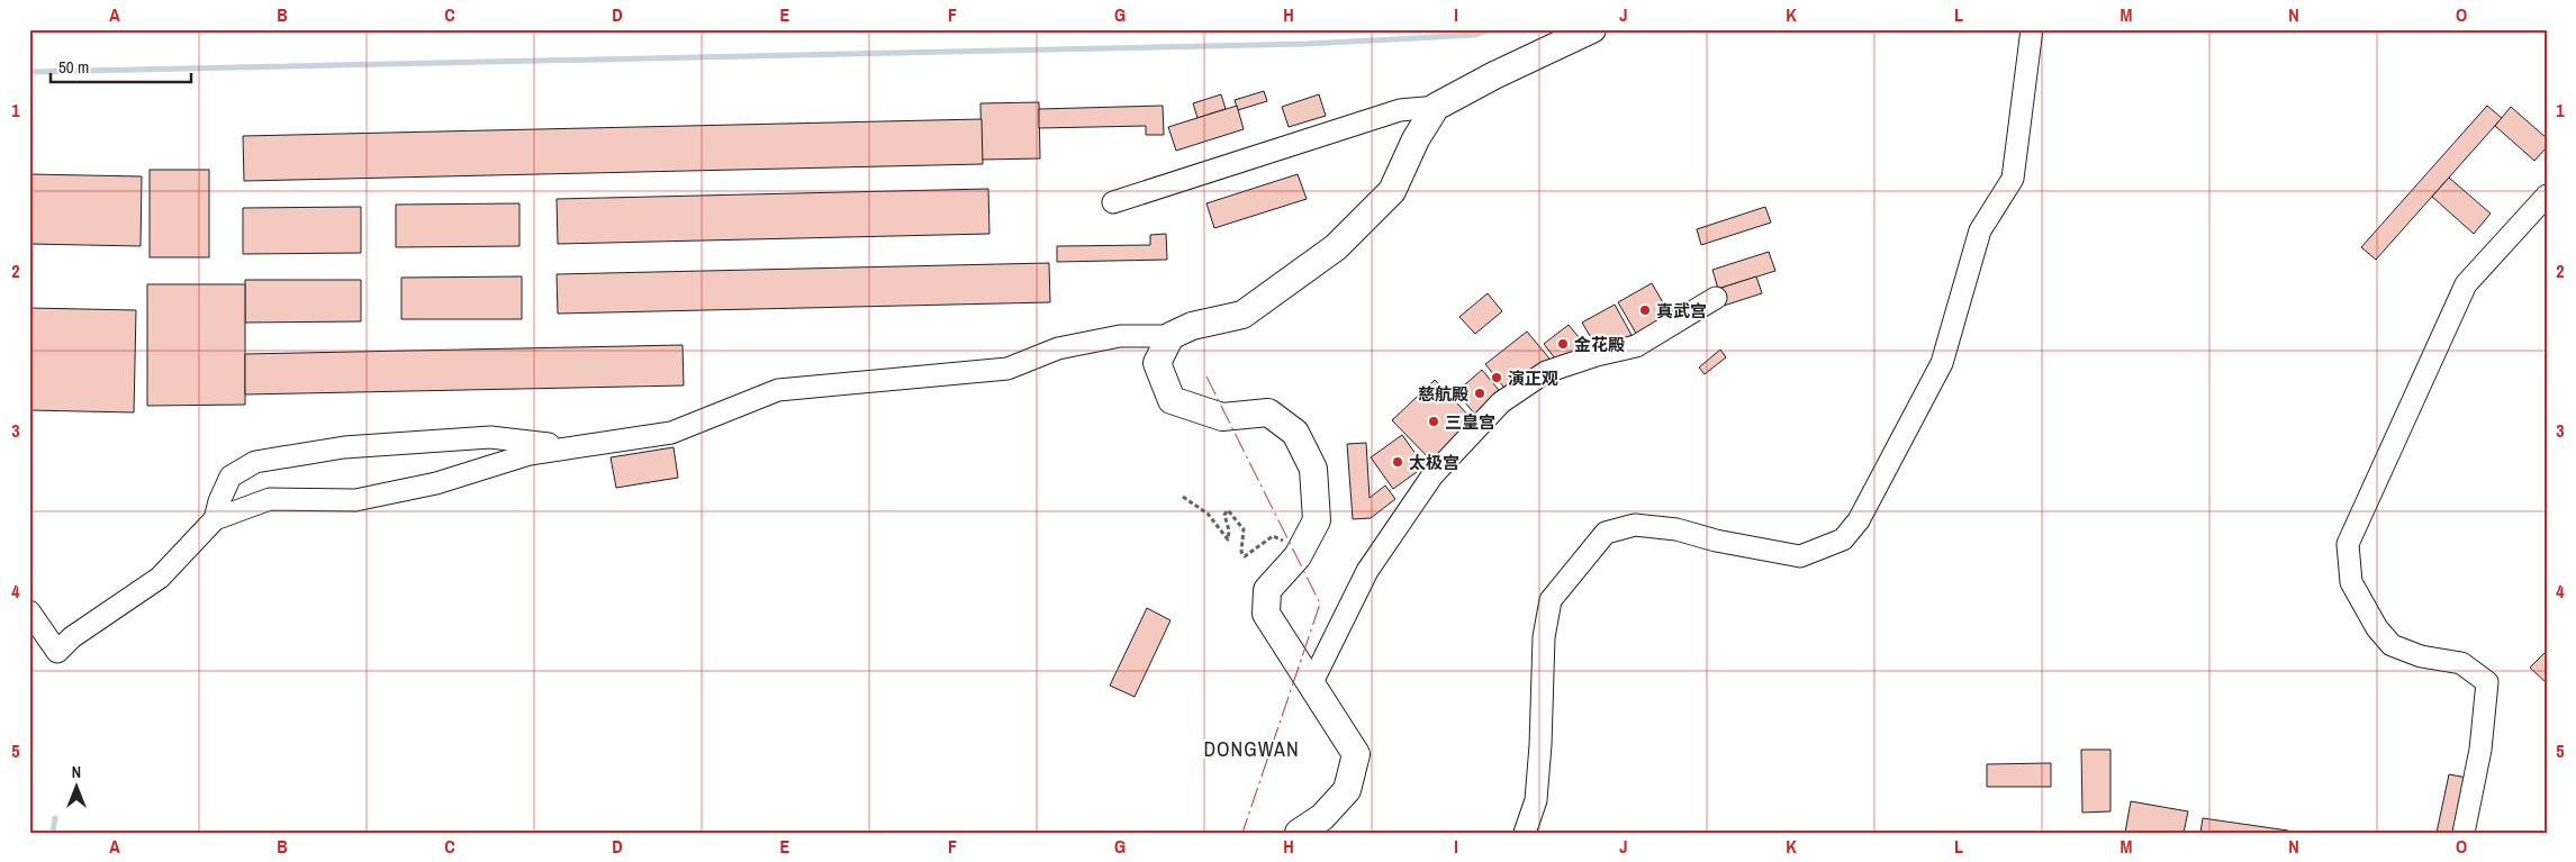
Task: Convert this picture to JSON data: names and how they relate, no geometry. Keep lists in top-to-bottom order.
{
  "districts": ["DONGWAN"],
  "places": [
    "真武宫",
    "金花殿",
    "演正观",
    "慈航殿",
    "三皇宫",
    "太极宫"
  ],
  "scale_bar": "50 m",
  "north": "top",
  "grid": {
    "columns": [
      "A",
      "B",
      "C",
      "D",
      "E",
      "F",
      "G",
      "H",
      "I",
      "J",
      "K",
      "L",
      "M",
      "N",
      "O"
    ],
    "rows": [
      "1",
      "2",
      "3",
      "4",
      "5"
    ]
  }
}
